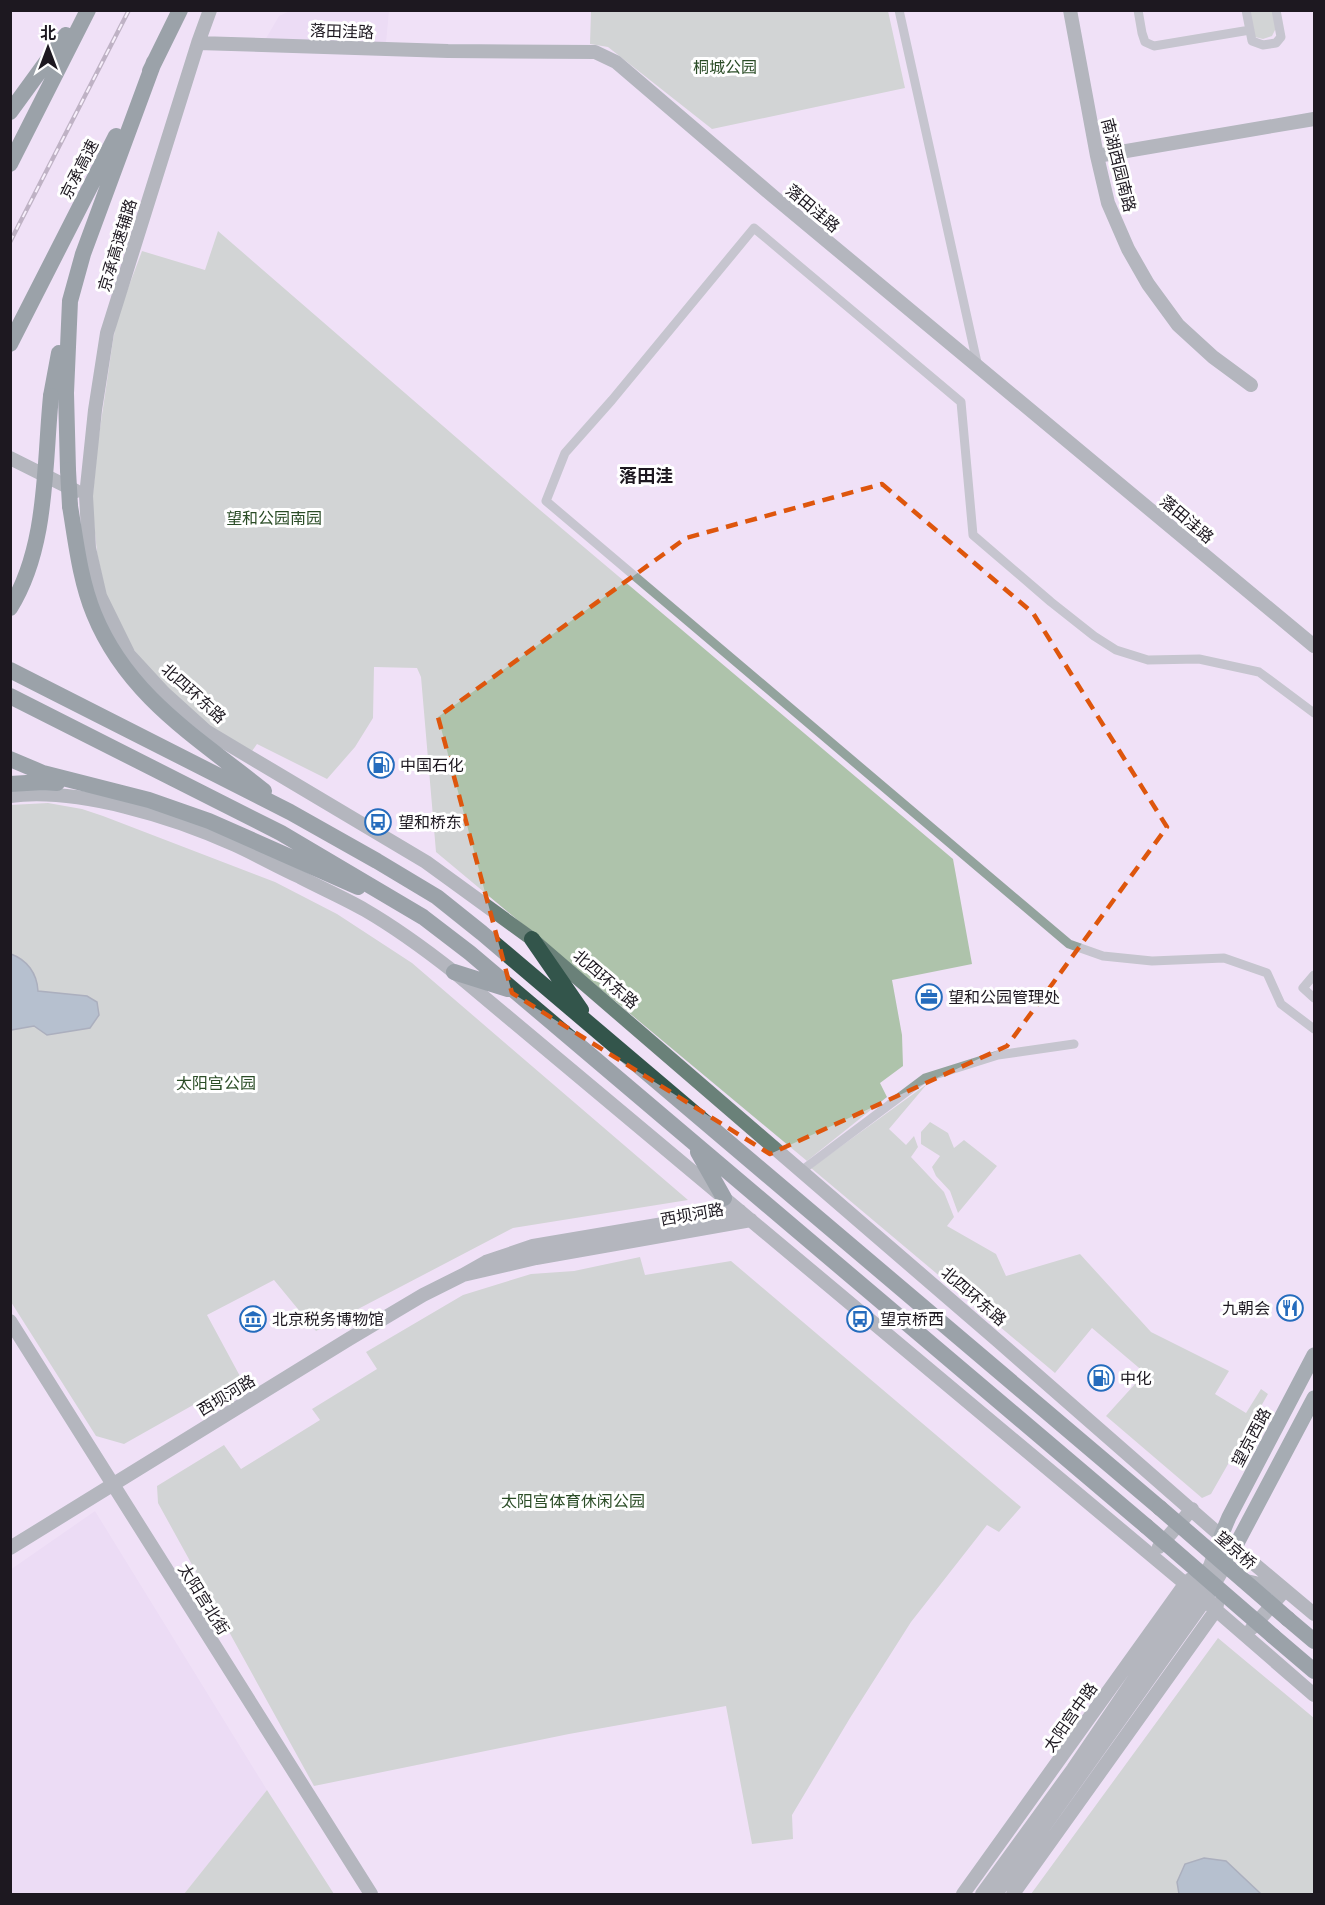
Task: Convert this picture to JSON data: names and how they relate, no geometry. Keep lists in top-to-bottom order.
{
  "streets": {
    "highway": ["京承高速", "望京桥"],
    "main road": ["望京西路"],
    "street": [
      "落田洼路",
      "南湖西园南路",
      "京承高速辅路",
      "北四环东路",
      "西坝河路",
      "太阳宫北街",
      "太阳宫中路"
    ]
  },
  "crossings": [
    ["落田洼路", "京承高速辅路"],
    ["京承高速辅路", "北四环东路"],
    ["北四环东路", "望京西路"],
    ["西坝河路", "太阳宫北街"]
  ],
  "districts": ["落田洼"],
  "parks": [
    "桐城公园",
    "望和公园南园",
    "太阳宫公园",
    "太阳宫体育休闲公园"
  ],
  "places": {
    "fuel station": ["中国石化", "中化"],
    "bus stop": ["望和桥东", "望京桥西"],
    "office": ["望和公园管理处"],
    "restaurant": ["九朝会"],
    "museum": ["北京税务博物馆"]
  },
  "north": "top"
}
